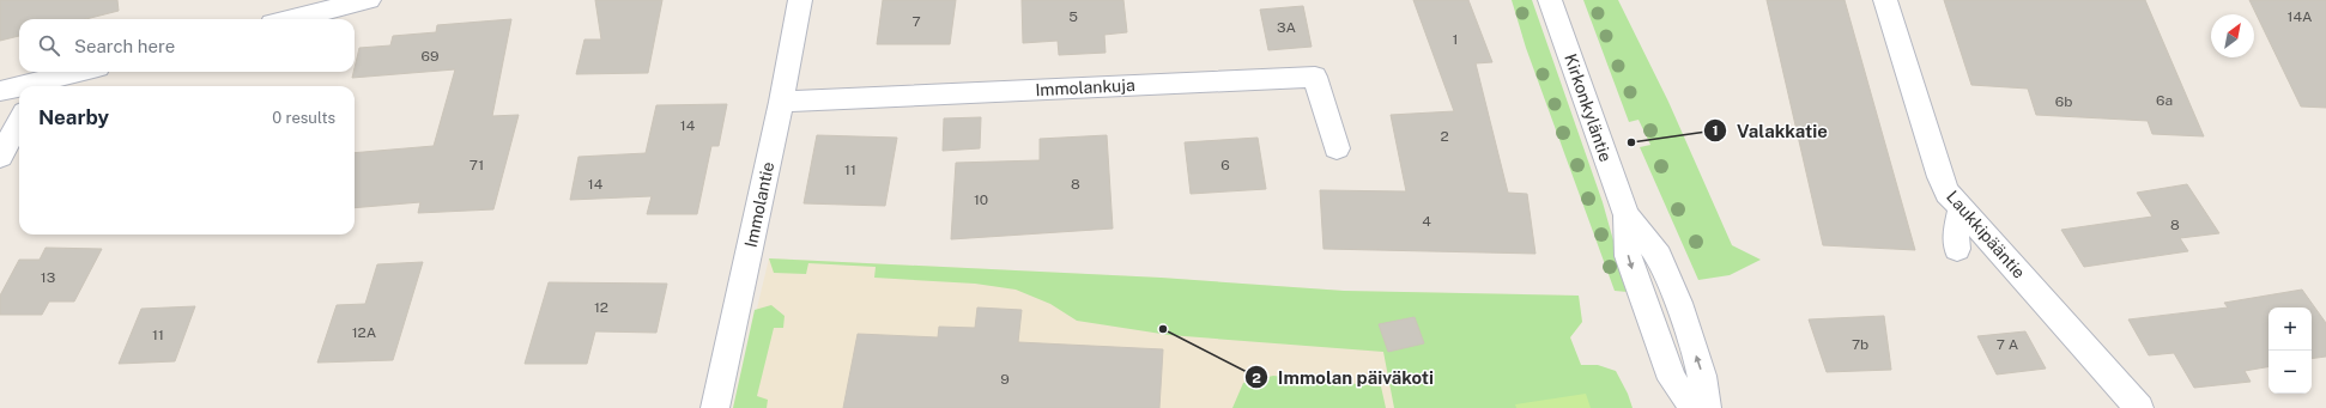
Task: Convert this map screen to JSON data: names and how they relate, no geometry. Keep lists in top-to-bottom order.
{
  "streets": {
    "street": [
      "Immolankuja",
      "Kirkonkyläntie",
      "Immolantie",
      "Laukkipääntie"
    ]
  },
  "crossings": [
    ["Immolankuja", "Immolantie"]
  ],
  "places": ["Valakkatie", "Immolan päiväkoti"],
  "house_numbers": [
    "5",
    "14A",
    "7",
    "3A",
    "1",
    "69",
    "6a",
    "6b",
    "14",
    "2",
    "71",
    "6",
    "11",
    "14",
    "8",
    "10",
    "4",
    "8",
    "13",
    "12",
    "12A",
    "11",
    "7b",
    "7 A",
    "9"
  ],
  "north": "top right",
  "page": {
    "search": "Search here",
    "heading": ["Nearby", "0 results"],
    "map_buttons": ["+", "−"]
  }
}
